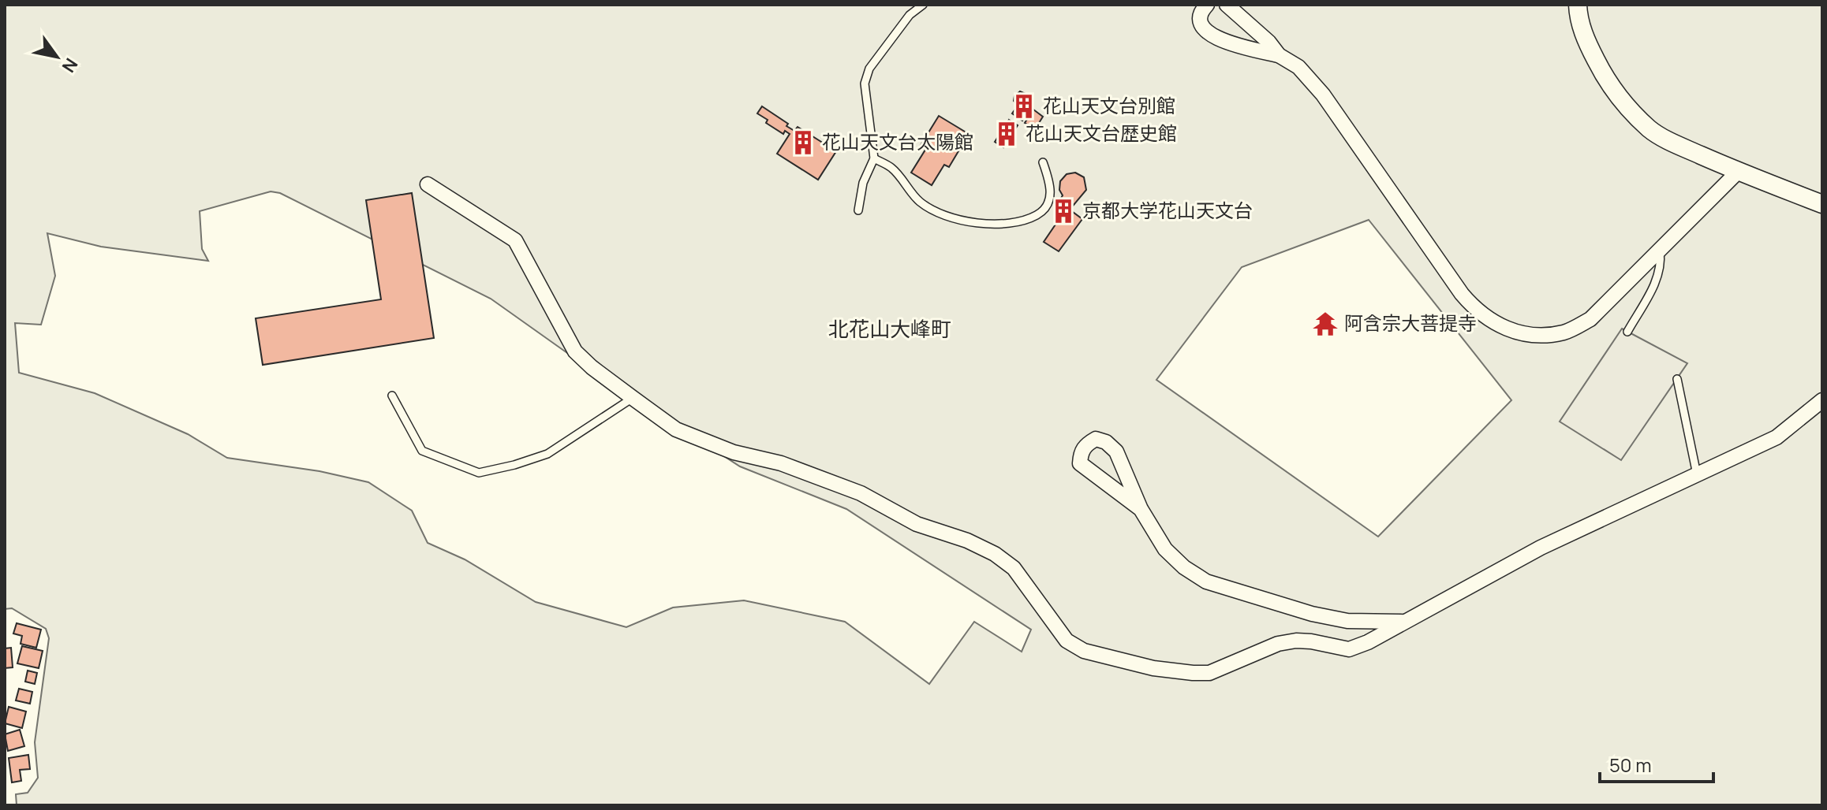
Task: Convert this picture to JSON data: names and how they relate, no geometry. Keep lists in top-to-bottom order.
{
  "districts": ["北花山大峰町"],
  "places": {
    "building": [
      "花山天文台別館",
      "花山天文台歴史館",
      "花山天文台太陽館",
      "京都大学花山天文台"
    ],
    "temple": ["阿含宗大菩提寺"]
  },
  "scale_bar": "50 m",
  "north": "bottom right"
}
